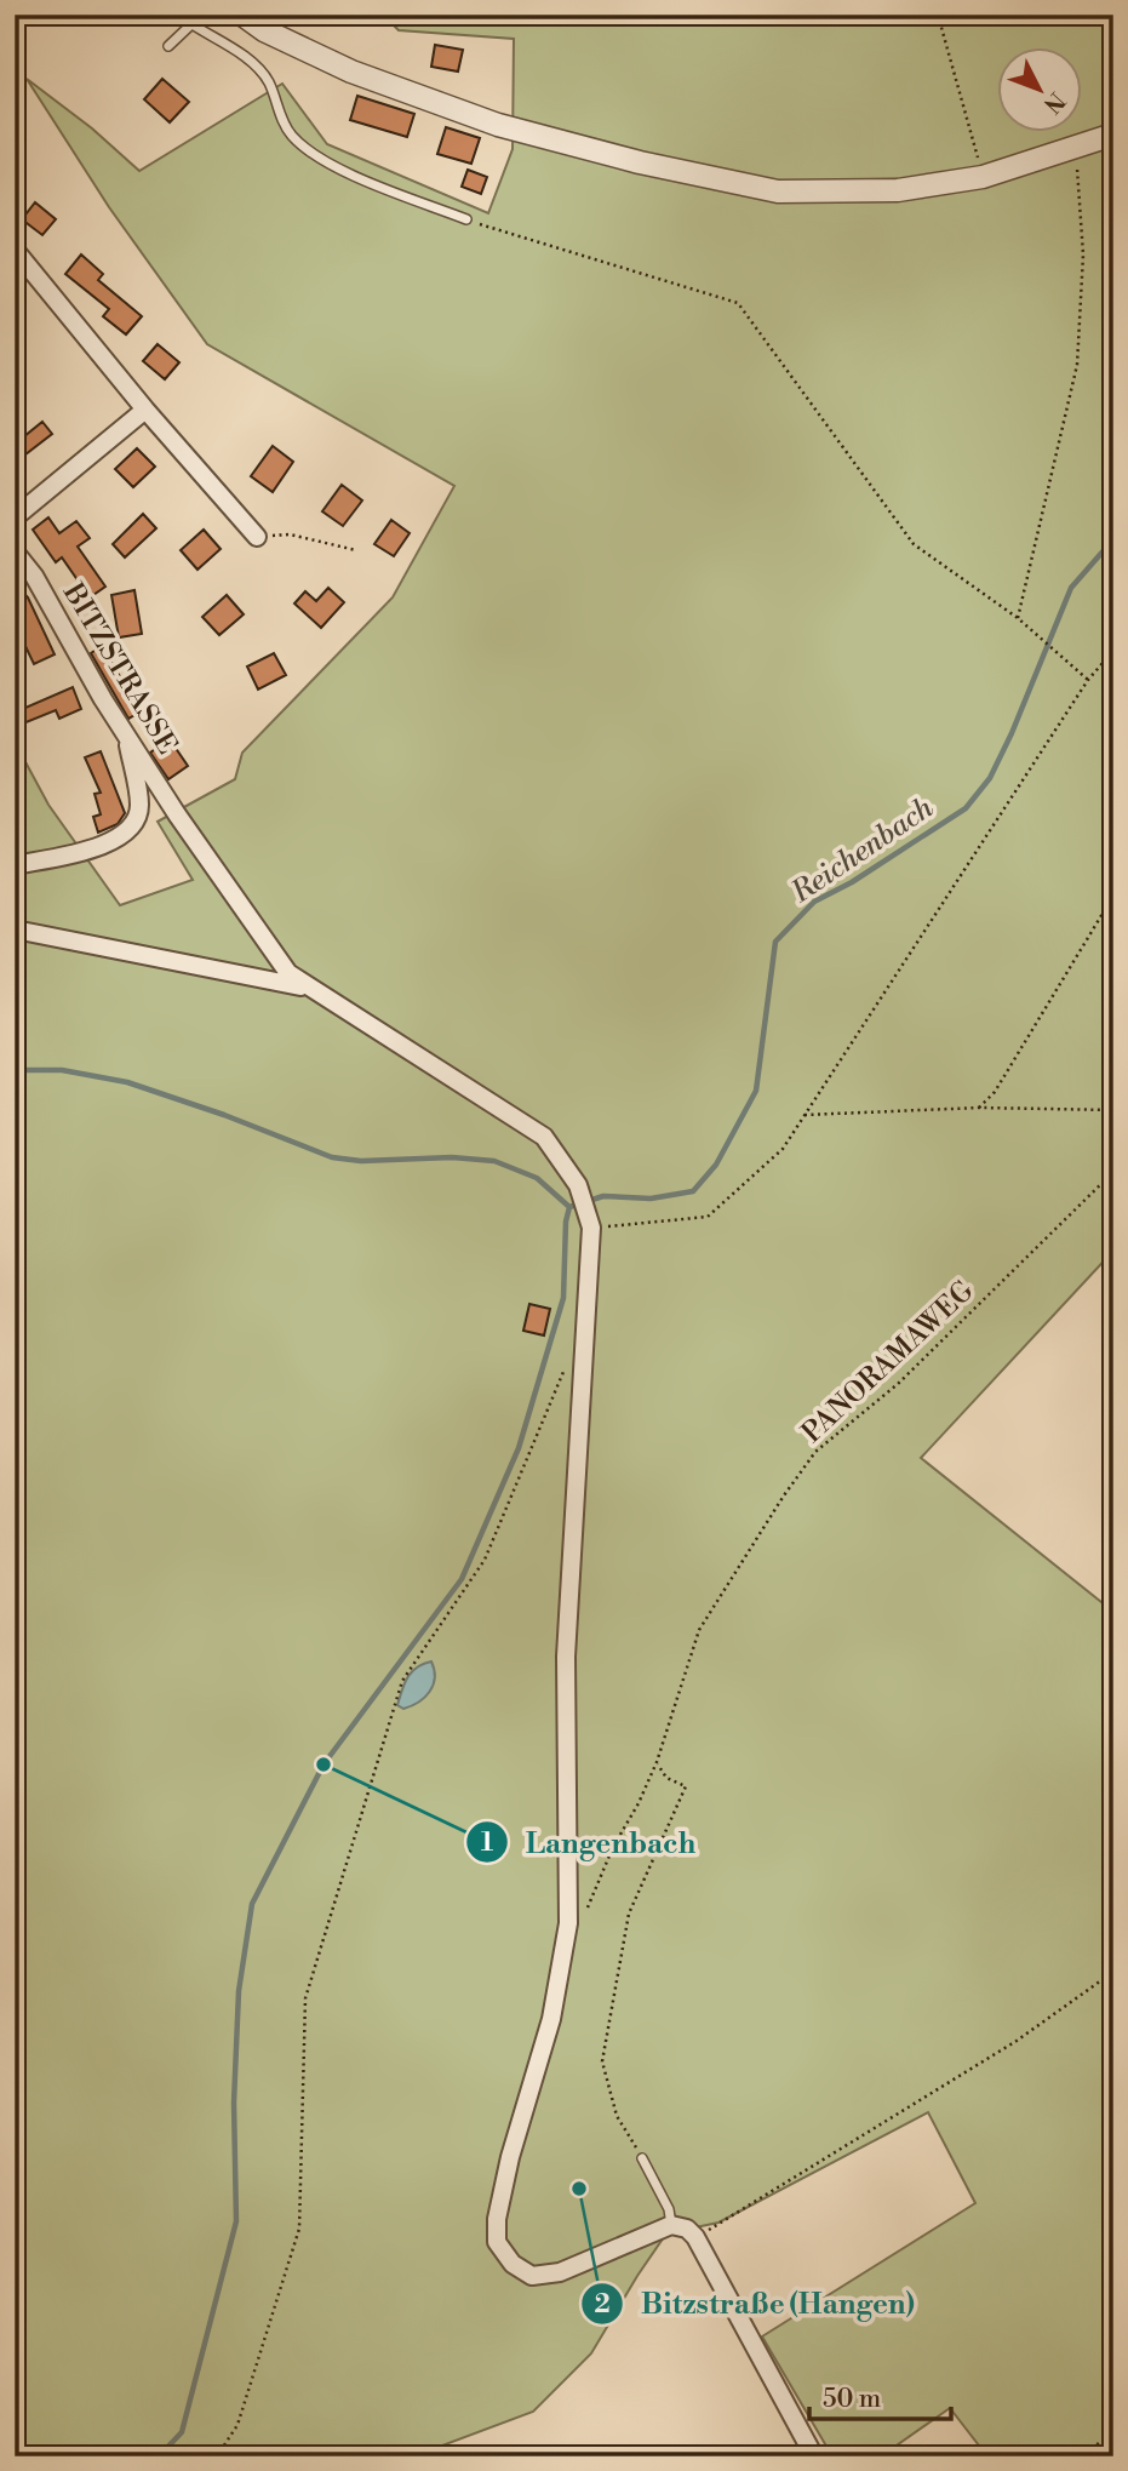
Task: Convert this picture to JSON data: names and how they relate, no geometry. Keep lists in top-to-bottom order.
{
  "streets": {
    "street": ["BITZSTRASSE"],
    "path": ["PANORAMAWEG"]
  },
  "water": ["Reichenbach"],
  "places": ["Langenbach", "Bitzstraße (Hangen)"],
  "scale_bar": "50 m",
  "north": "bottom right"
}
